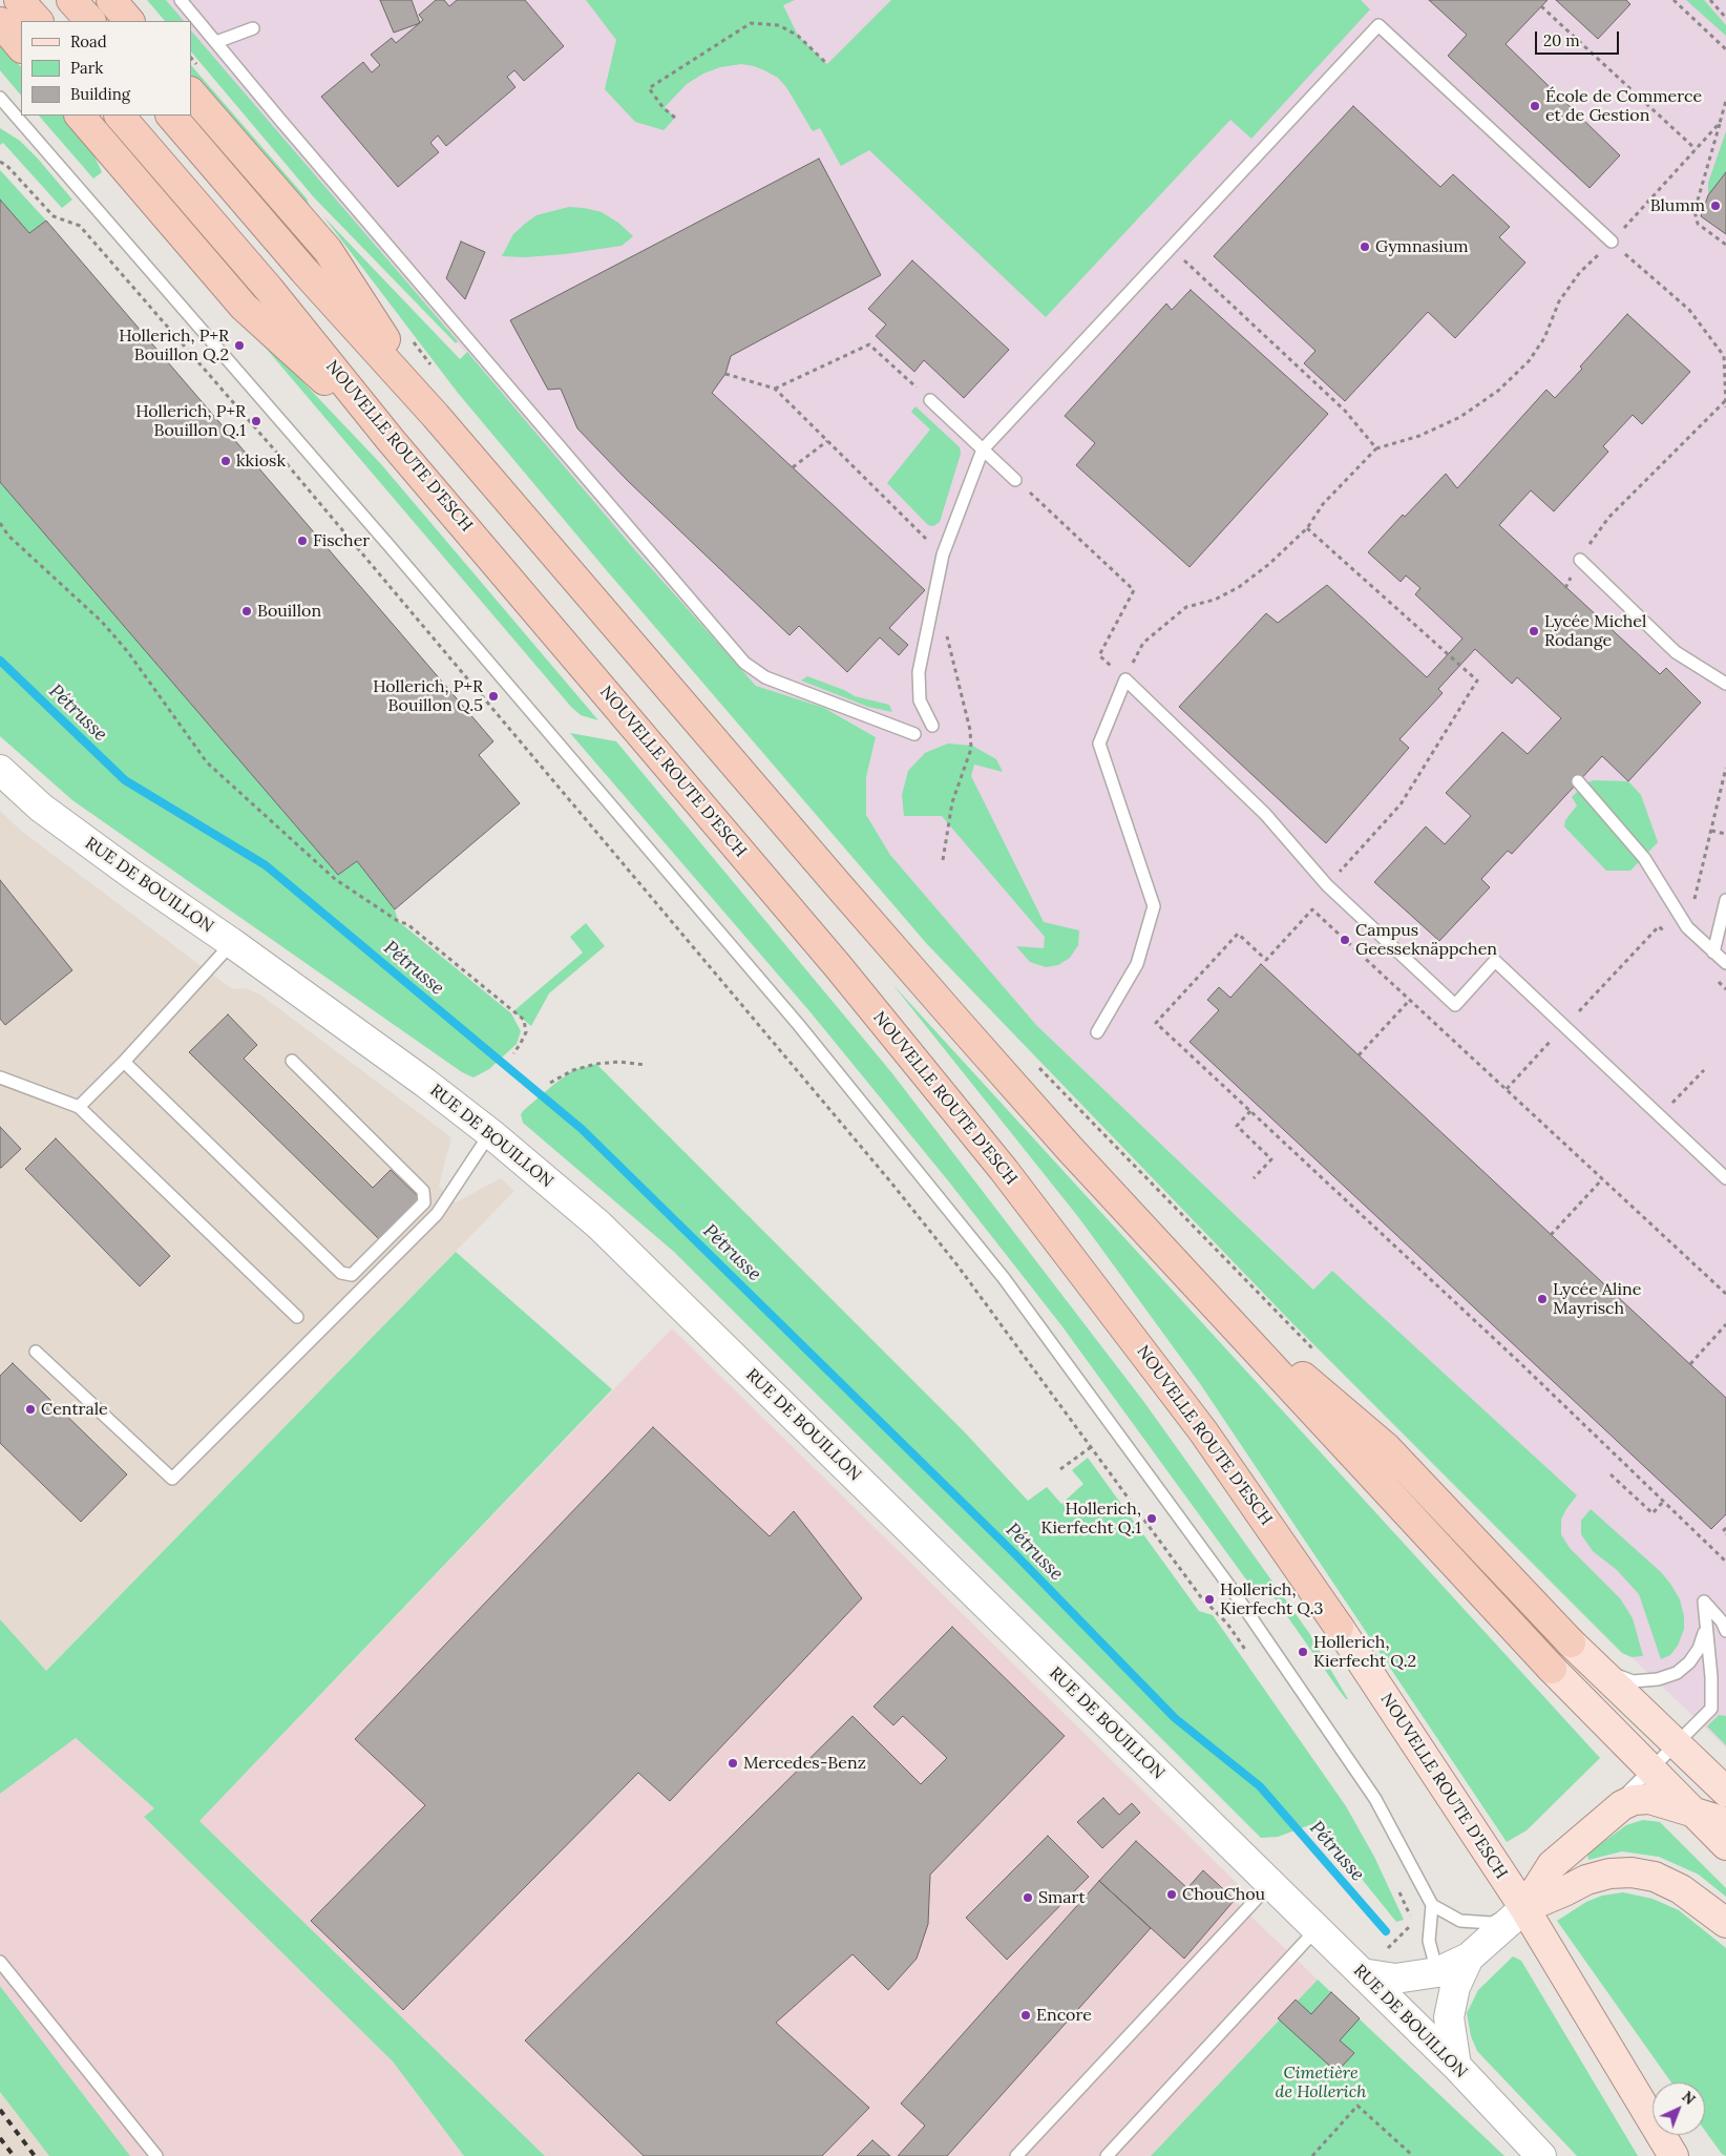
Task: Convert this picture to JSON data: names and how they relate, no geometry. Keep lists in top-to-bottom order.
{
  "streets": {
    "highway": ["NOUVELLE ROUTE D'ESCH"],
    "street": ["RUE DE BOUILLON"]
  },
  "water": ["Pétrusse"],
  "parks": ["Cimetière de Hollerich"],
  "places": [
    "École de Commerce et de Gestion",
    "Blumm",
    "Gymnasium",
    "Hollerich, P+R Bouillon Q.2",
    "Hollerich, P+R Bouillon Q.1",
    "kkiosk",
    "Fischer",
    "Bouillon",
    "Lycée Michel Rodange",
    "Hollerich, P+R Bouillon Q.5",
    "Campus Geesseknäppchen",
    "Lycée Aline Mayrisch",
    "Centrale",
    "Hollerich, Kierfecht Q.1",
    "Hollerich, Kierfecht Q.3",
    "Hollerich, Kierfecht Q.2",
    "Mercedes-Benz",
    "ChouChou",
    "Smart",
    "Encore"
  ],
  "legend": ["Road", "Park", "Building"],
  "scale_bar": "20 m",
  "north": "top right"
}
